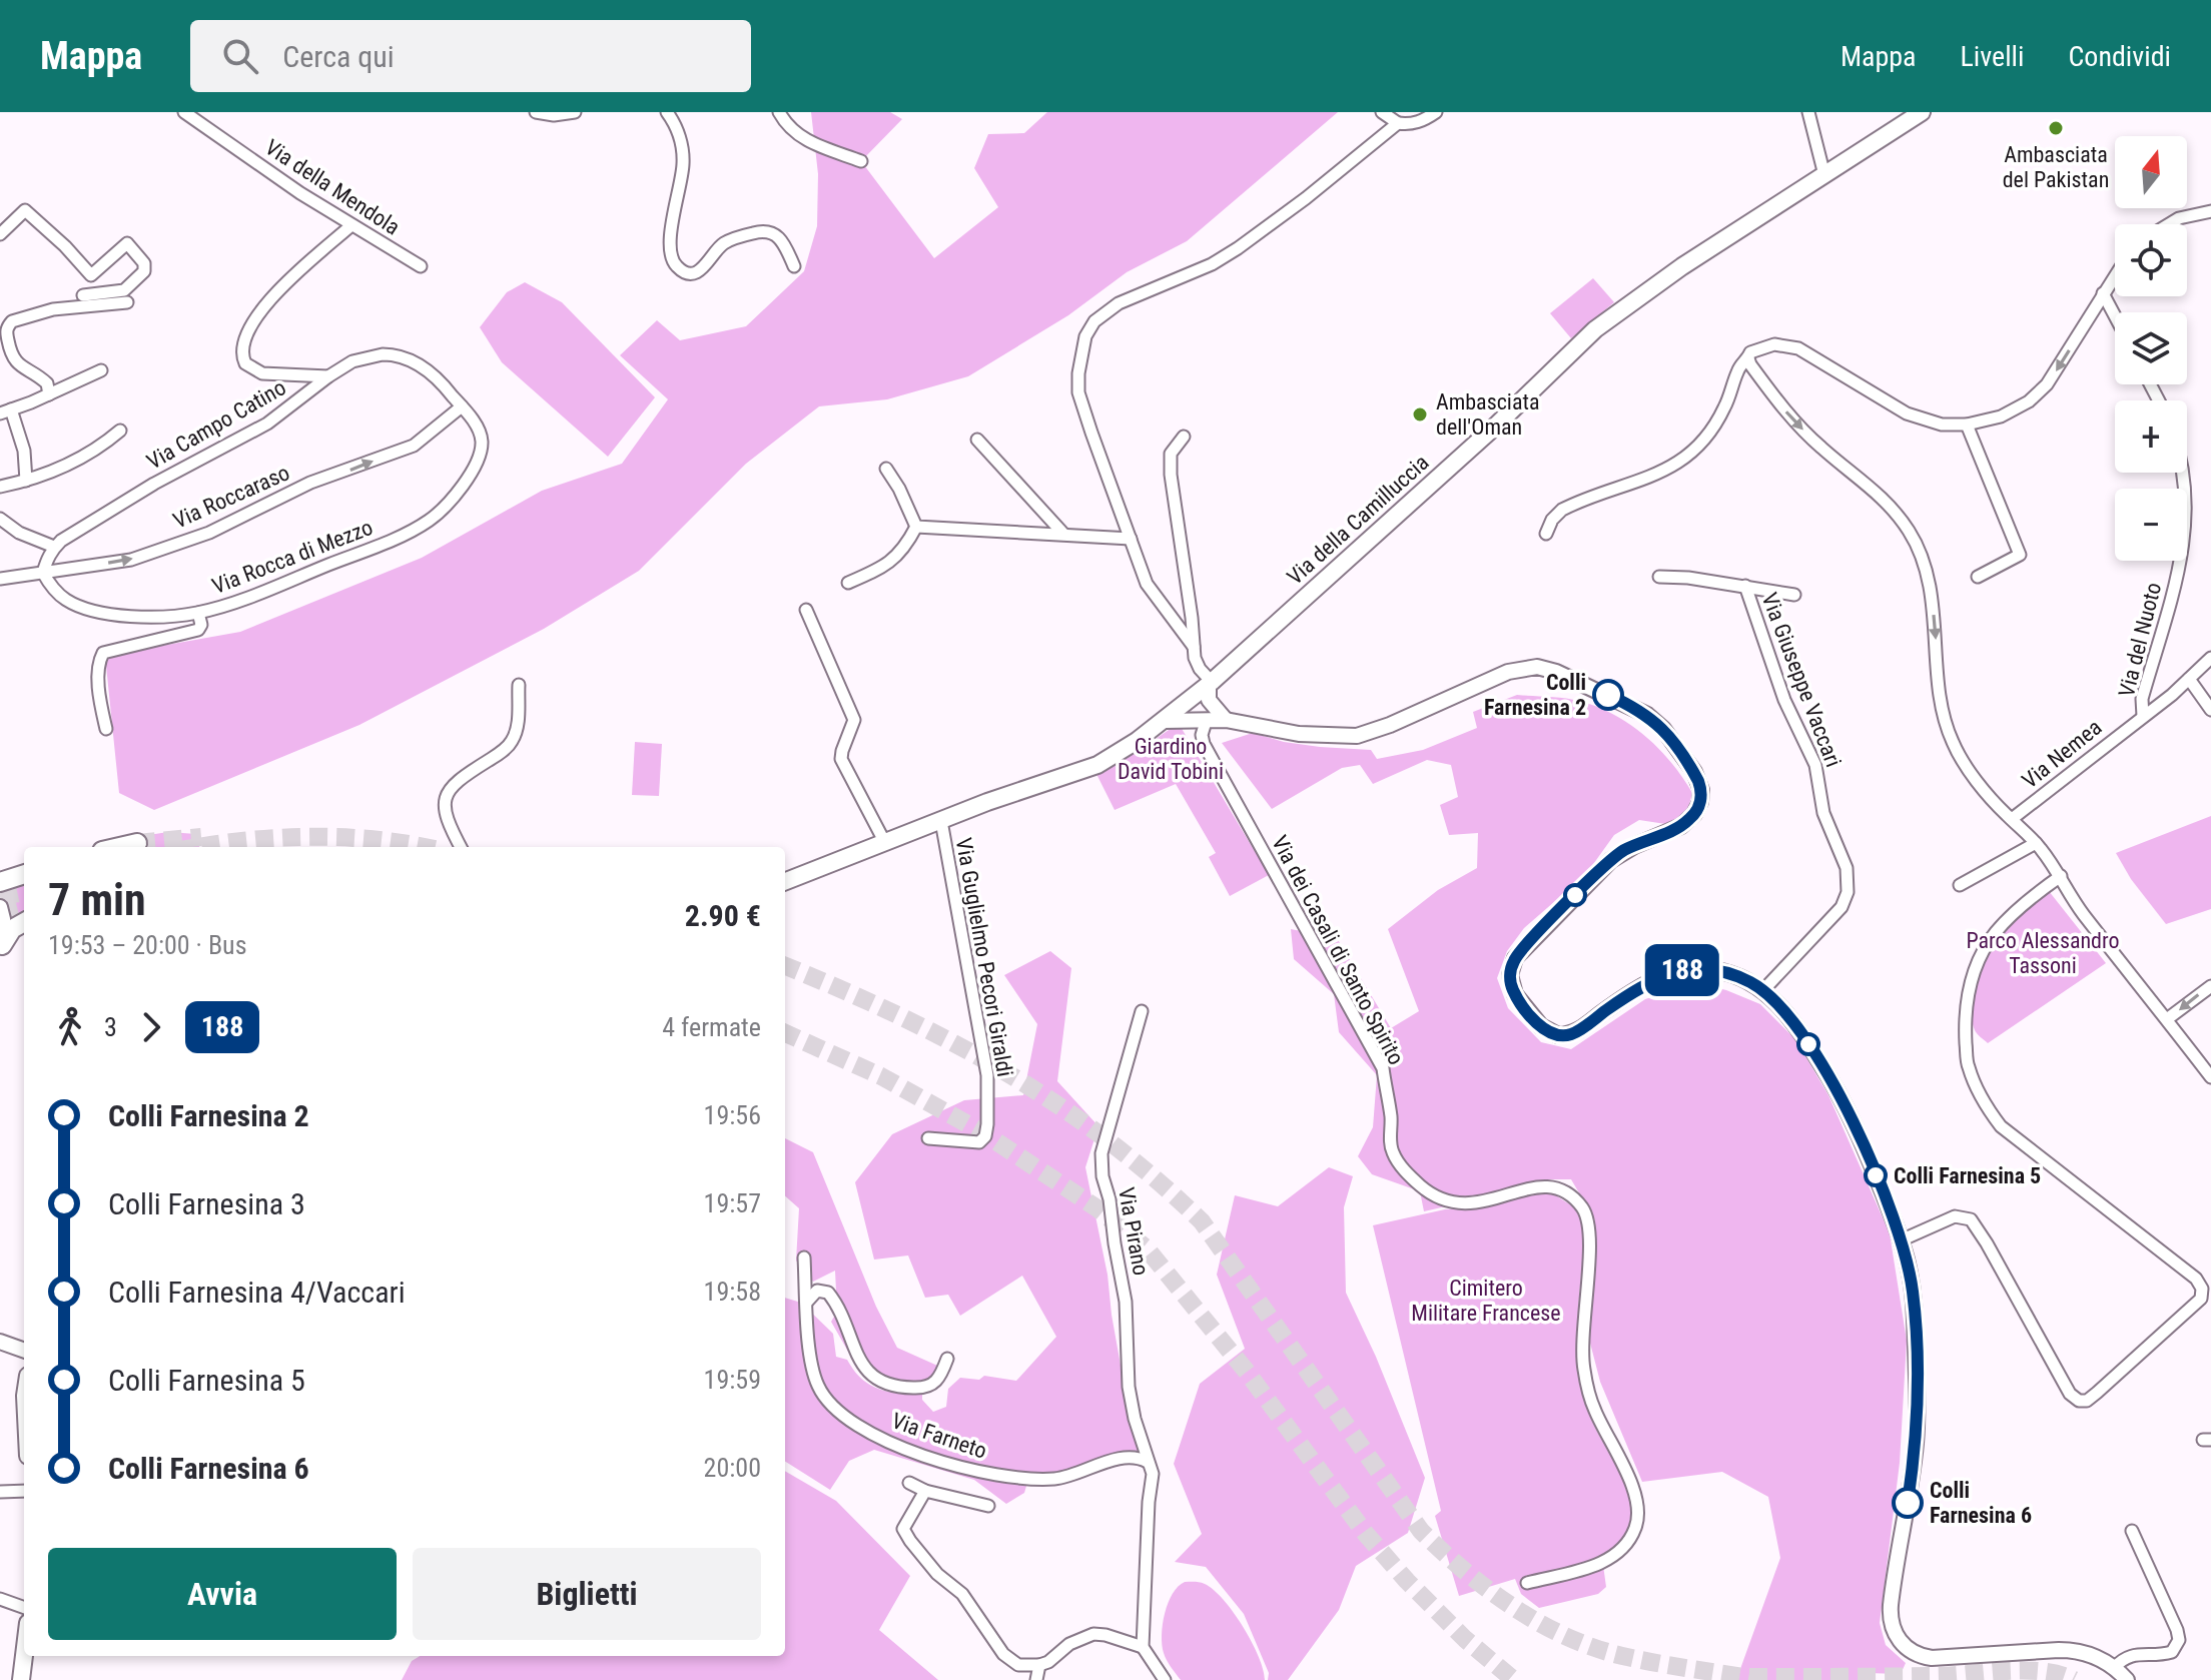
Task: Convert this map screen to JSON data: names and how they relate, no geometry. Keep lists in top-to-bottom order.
{
  "streets": {
    "main road": ["Via della Camilluccia"],
    "street": [
      "Via della Mendola",
      "Via Campo Catino",
      "Via Roccaraso",
      "Via Rocca di Mezzo",
      "Via del Nuoto",
      "Via Giuseppe Vaccari",
      "Via Nemea",
      "Via dei Casali di Santo Spirito",
      "Via Guglielmo Pecori Giraldi",
      "Via Pirano",
      "Via Farneto"
    ]
  },
  "crossings": [
    ["Via Campo Catino", "Via Roccaraso"],
    ["Via Campo Catino", "Via Rocca di Mezzo"],
    ["Via Roccaraso", "Via Rocca di Mezzo"],
    ["Via della Camilluccia", "Via Guglielmo Pecori Giraldi"],
    ["Via del Nuoto", "Via Nemea"],
    ["Via Pirano", "Via Farneto"]
  ],
  "one_way": ["Via Roccaraso"],
  "parks": ["Giardino David Tobini", "Parco Alessandro Tassoni", "Cimitero Militare Francese"],
  "places": [
    "Ambasciata del Pakistan",
    "Ambasciata dell'Oman",
    "Colli Farnesina 2",
    "Colli Farnesina 5",
    "Colli Farnesina 6"
  ],
  "lines": ["bus line 188"],
  "north": "top",
  "page": {
    "header": "Mappa",
    "search": "Cerca qui",
    "nav": ["Mappa", "Livelli", "Condividi"],
    "on_map": "188",
    "map_buttons": ["+", "−"],
    "heading": ["7 min", "19:53 – 20:00 · Bus", "2.90 €"],
    "legs": ["3", "188", "4 fermate"],
    "list": [
      {
        "name": "Colli Farnesina 2",
        "value": "19:56"
      },
      {
        "name": "Colli Farnesina 3",
        "value": "19:57"
      },
      {
        "name": "Colli Farnesina 4/Vaccari",
        "value": "19:58"
      },
      {
        "name": "Colli Farnesina 5",
        "value": "19:59"
      },
      {
        "name": "Colli Farnesina 6",
        "value": "20:00"
      }
    ],
    "buttons": ["Avvia", "Biglietti"]
  }
}
